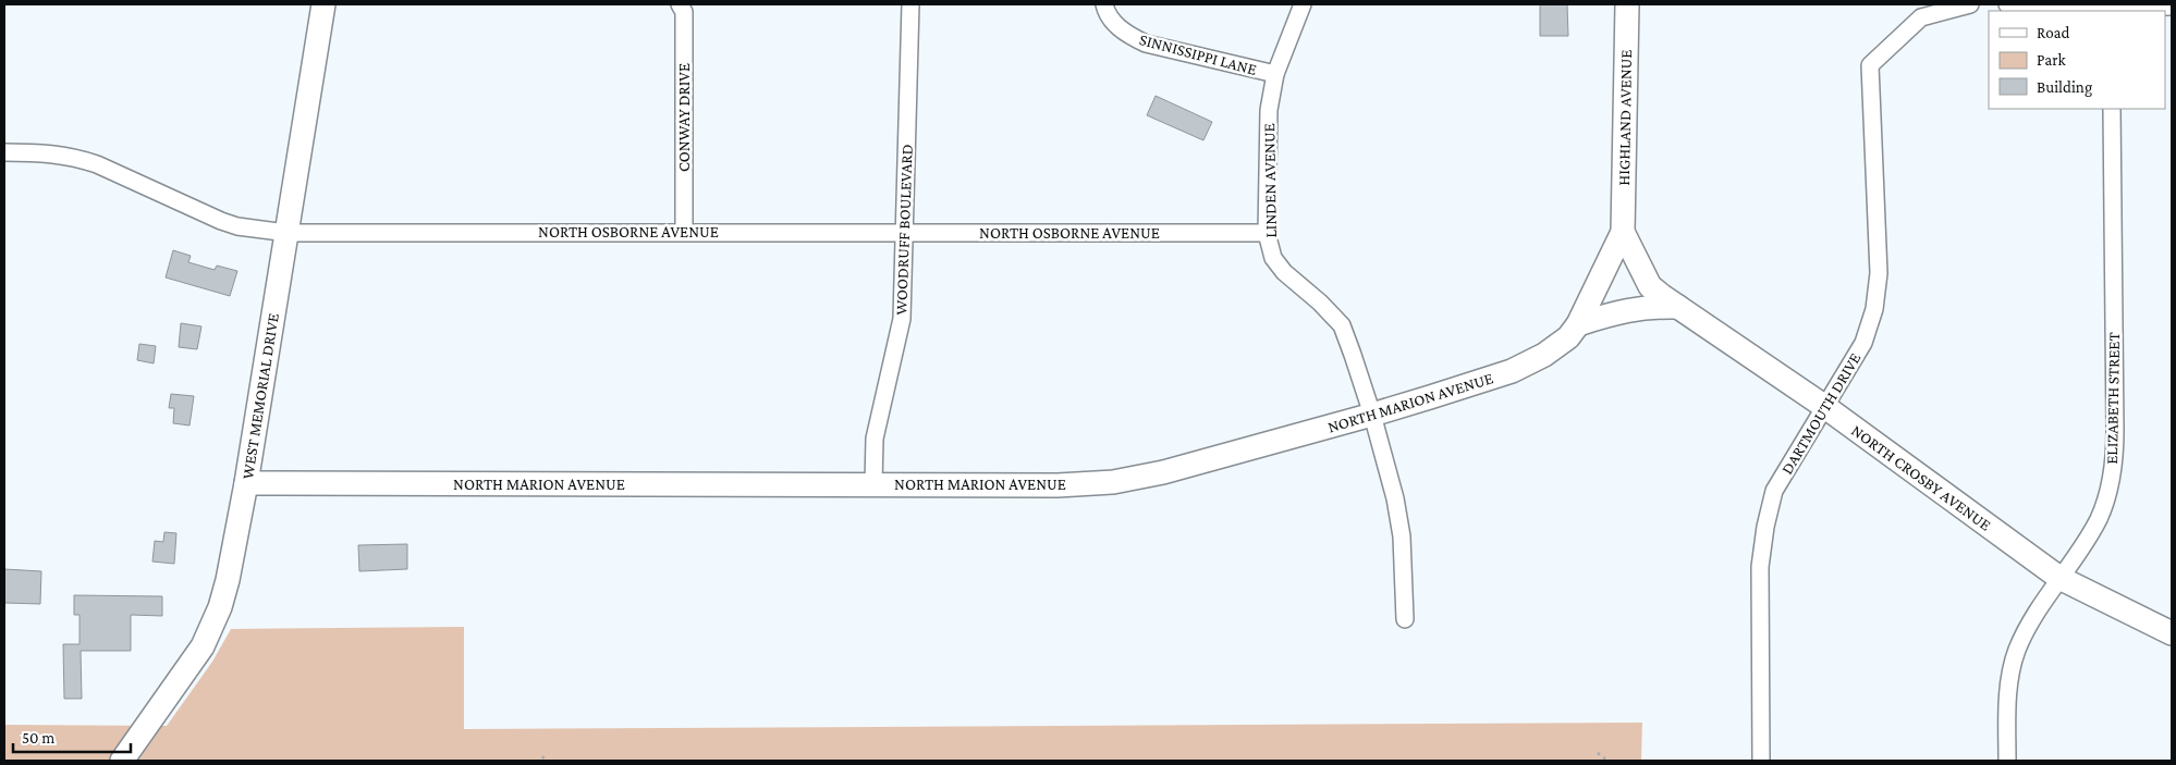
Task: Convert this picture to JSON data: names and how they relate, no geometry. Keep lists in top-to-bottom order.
{
  "streets": {
    "street": [
      "SINNISSIPPI LANE",
      "CONWAY DRIVE",
      "HIGHLAND AVENUE",
      "LINDEN AVENUE",
      "WOODRUFF BOULEVARD",
      "NORTH OSBORNE AVENUE",
      "WEST MEMORIAL DRIVE",
      "ELIZABETH STREET",
      "NORTH MARION AVENUE",
      "DARTMOUTH DRIVE",
      "NORTH CROSBY AVENUE"
    ]
  },
  "crossings": [
    ["SINNISSIPPI LANE", "LINDEN AVENUE"],
    ["CONWAY DRIVE", "NORTH OSBORNE AVENUE"],
    ["HIGHLAND AVENUE", "NORTH MARION AVENUE"],
    ["HIGHLAND AVENUE", "NORTH CROSBY AVENUE"],
    ["LINDEN AVENUE", "NORTH OSBORNE AVENUE"],
    ["LINDEN AVENUE", "NORTH MARION AVENUE"],
    ["WOODRUFF BOULEVARD", "NORTH OSBORNE AVENUE"],
    ["WOODRUFF BOULEVARD", "NORTH MARION AVENUE"],
    ["NORTH OSBORNE AVENUE", "WEST MEMORIAL DRIVE"],
    ["WEST MEMORIAL DRIVE", "NORTH MARION AVENUE"],
    ["ELIZABETH STREET", "NORTH CROSBY AVENUE"],
    ["NORTH MARION AVENUE", "NORTH CROSBY AVENUE"],
    ["DARTMOUTH DRIVE", "NORTH CROSBY AVENUE"]
  ],
  "legend": ["Road", "Park", "Building"],
  "scale_bar": "50 m"
}
